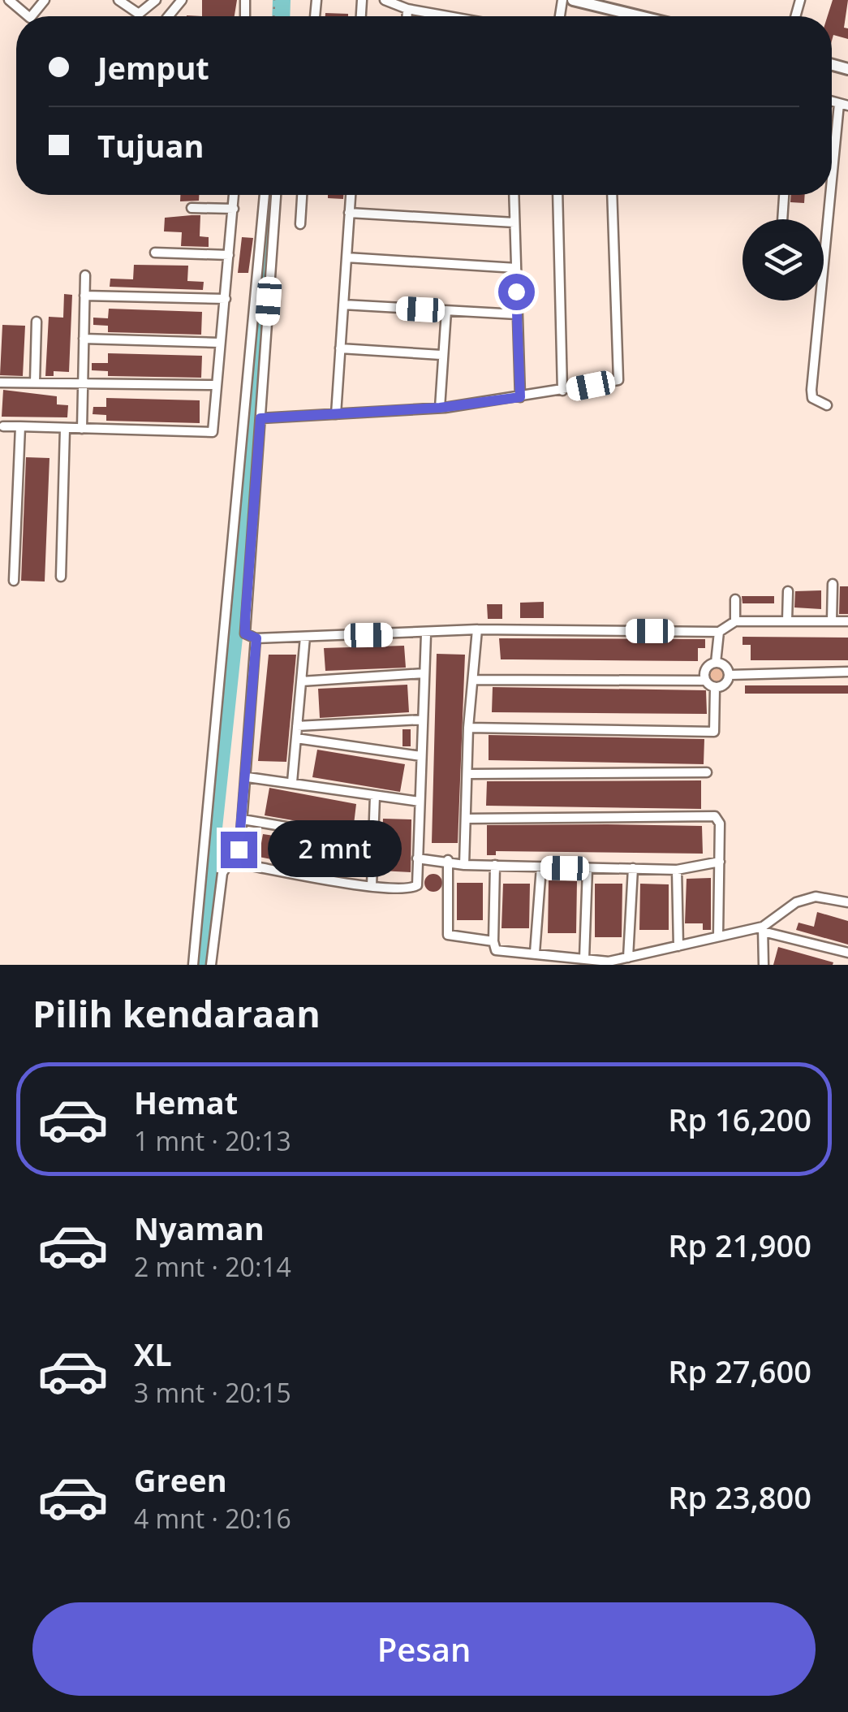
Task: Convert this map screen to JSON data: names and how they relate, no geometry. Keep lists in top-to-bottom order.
{
  "page": {
    "banner": ["Jemput", "Tujuan"],
    "bubble": "2 mnt",
    "heading": "Pilih kendaraan",
    "list": [
      {
        "name": "Hemat",
        "note": "1 mnt · 20:13",
        "value": "Rp 16,200"
      },
      {
        "name": "Nyaman",
        "note": "2 mnt · 20:14",
        "value": "Rp 21,900"
      },
      {
        "name": "XL",
        "note": "3 mnt · 20:15",
        "value": "Rp 27,600"
      },
      {
        "name": "Green",
        "note": "4 mnt · 20:16",
        "value": "Rp 23,800"
      }
    ],
    "buttons": "Pesan"
  }
}
